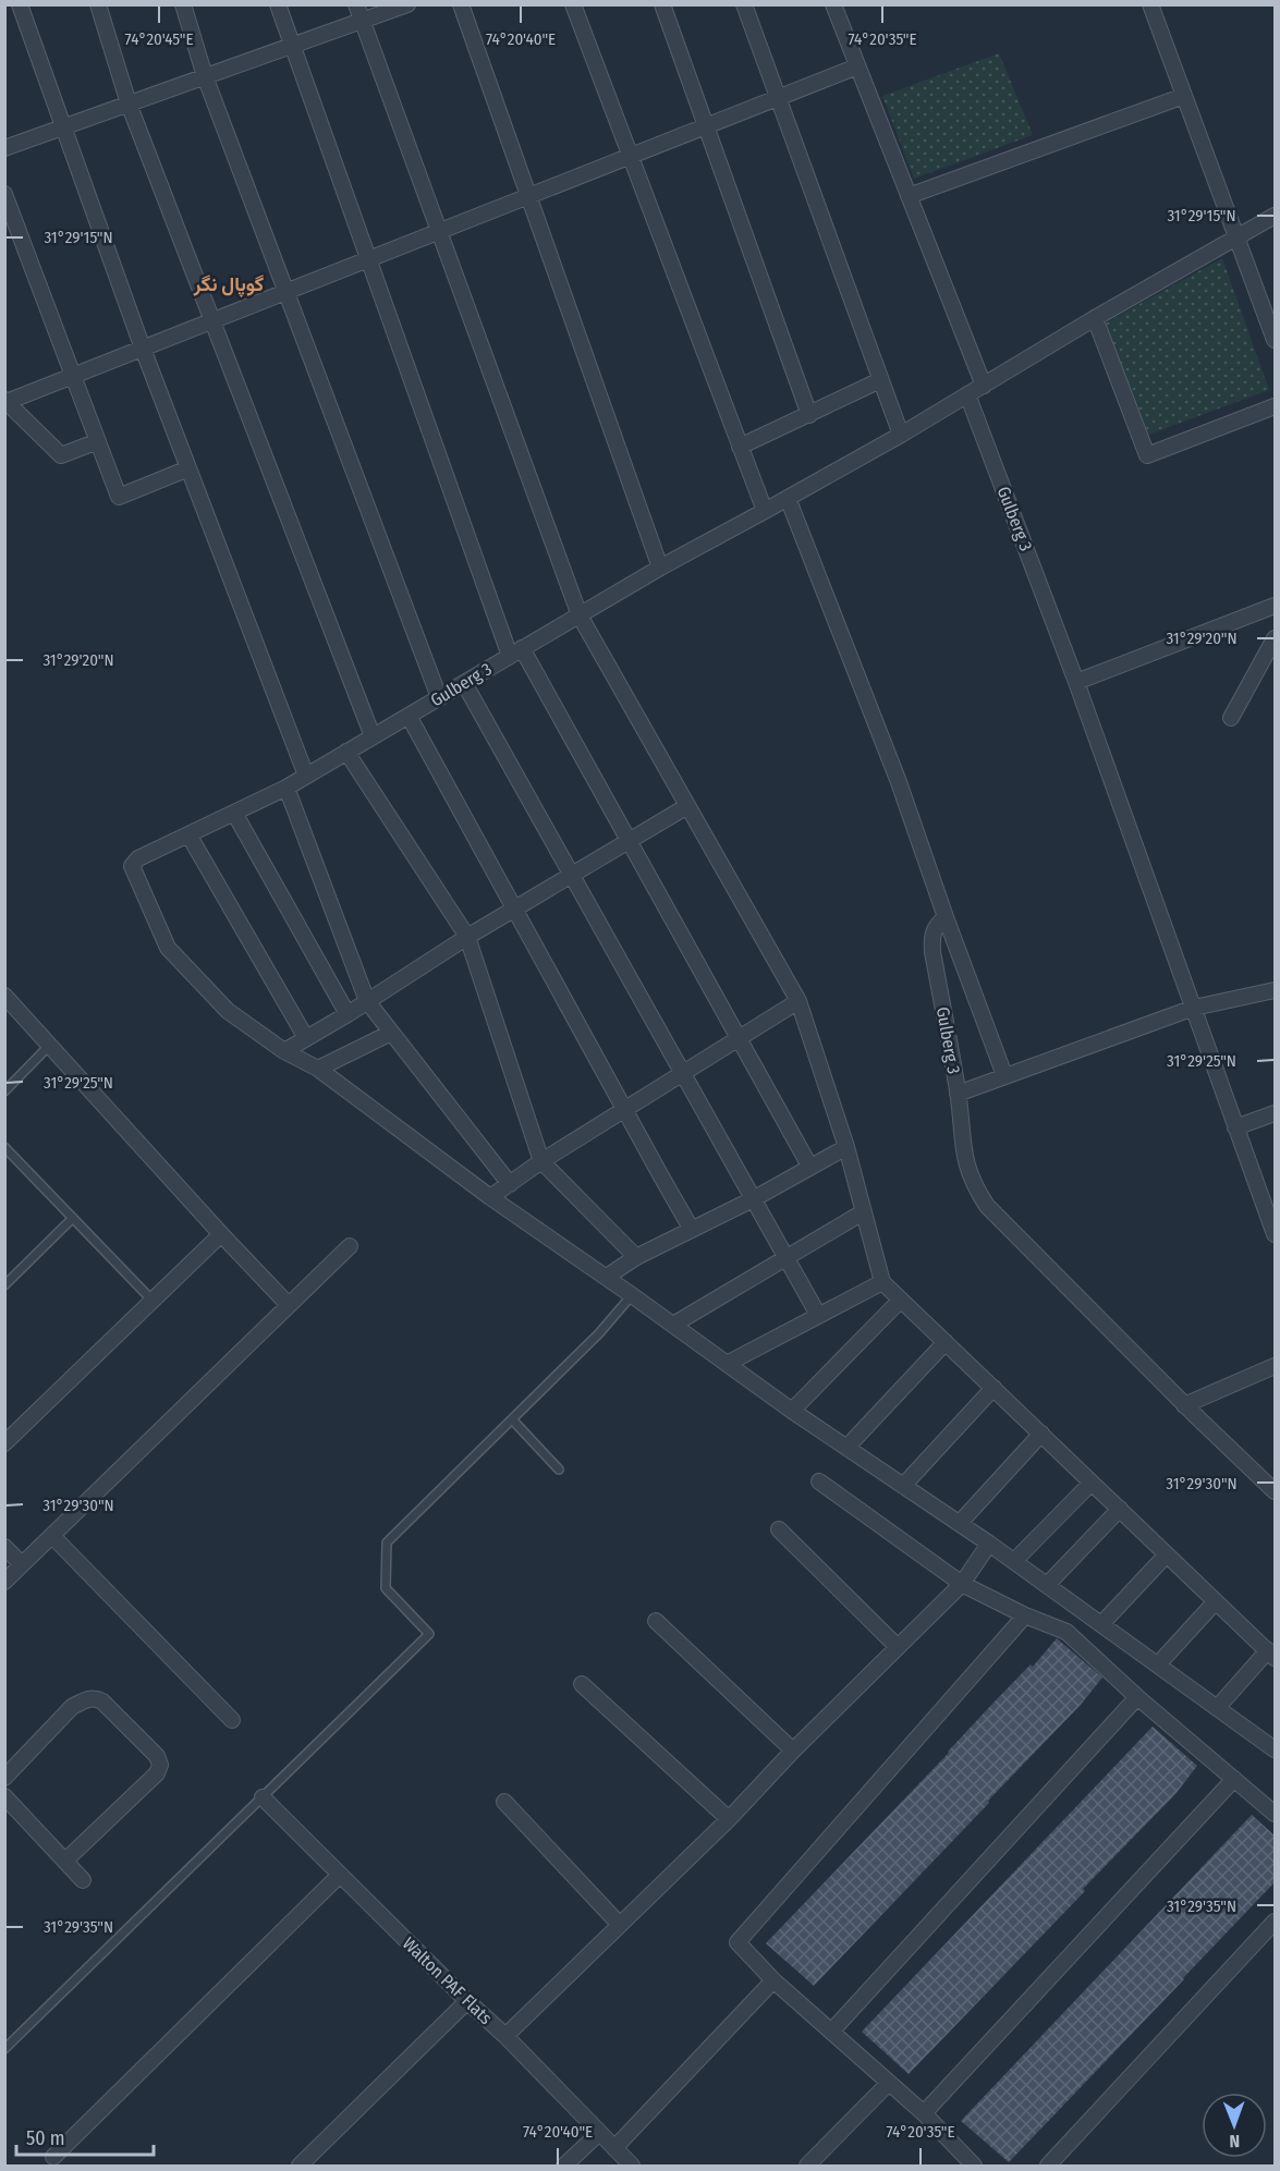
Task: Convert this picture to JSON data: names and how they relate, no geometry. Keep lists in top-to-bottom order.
{
  "streets": {
    "street": ["Gulberg 3", "Walton PAF Flats"]
  },
  "districts": ["گوپال نگر"],
  "scale_bar": "50 m",
  "north": "bottom",
  "coordinates": [
    "74°20'45\"E",
    "74°20'40\"E",
    "74°20'35\"E",
    "31°29'15\"N",
    "31°29'20\"N",
    "31°29'25\"N",
    "31°29'30\"N",
    "31°29'35\"N"
  ]
}
